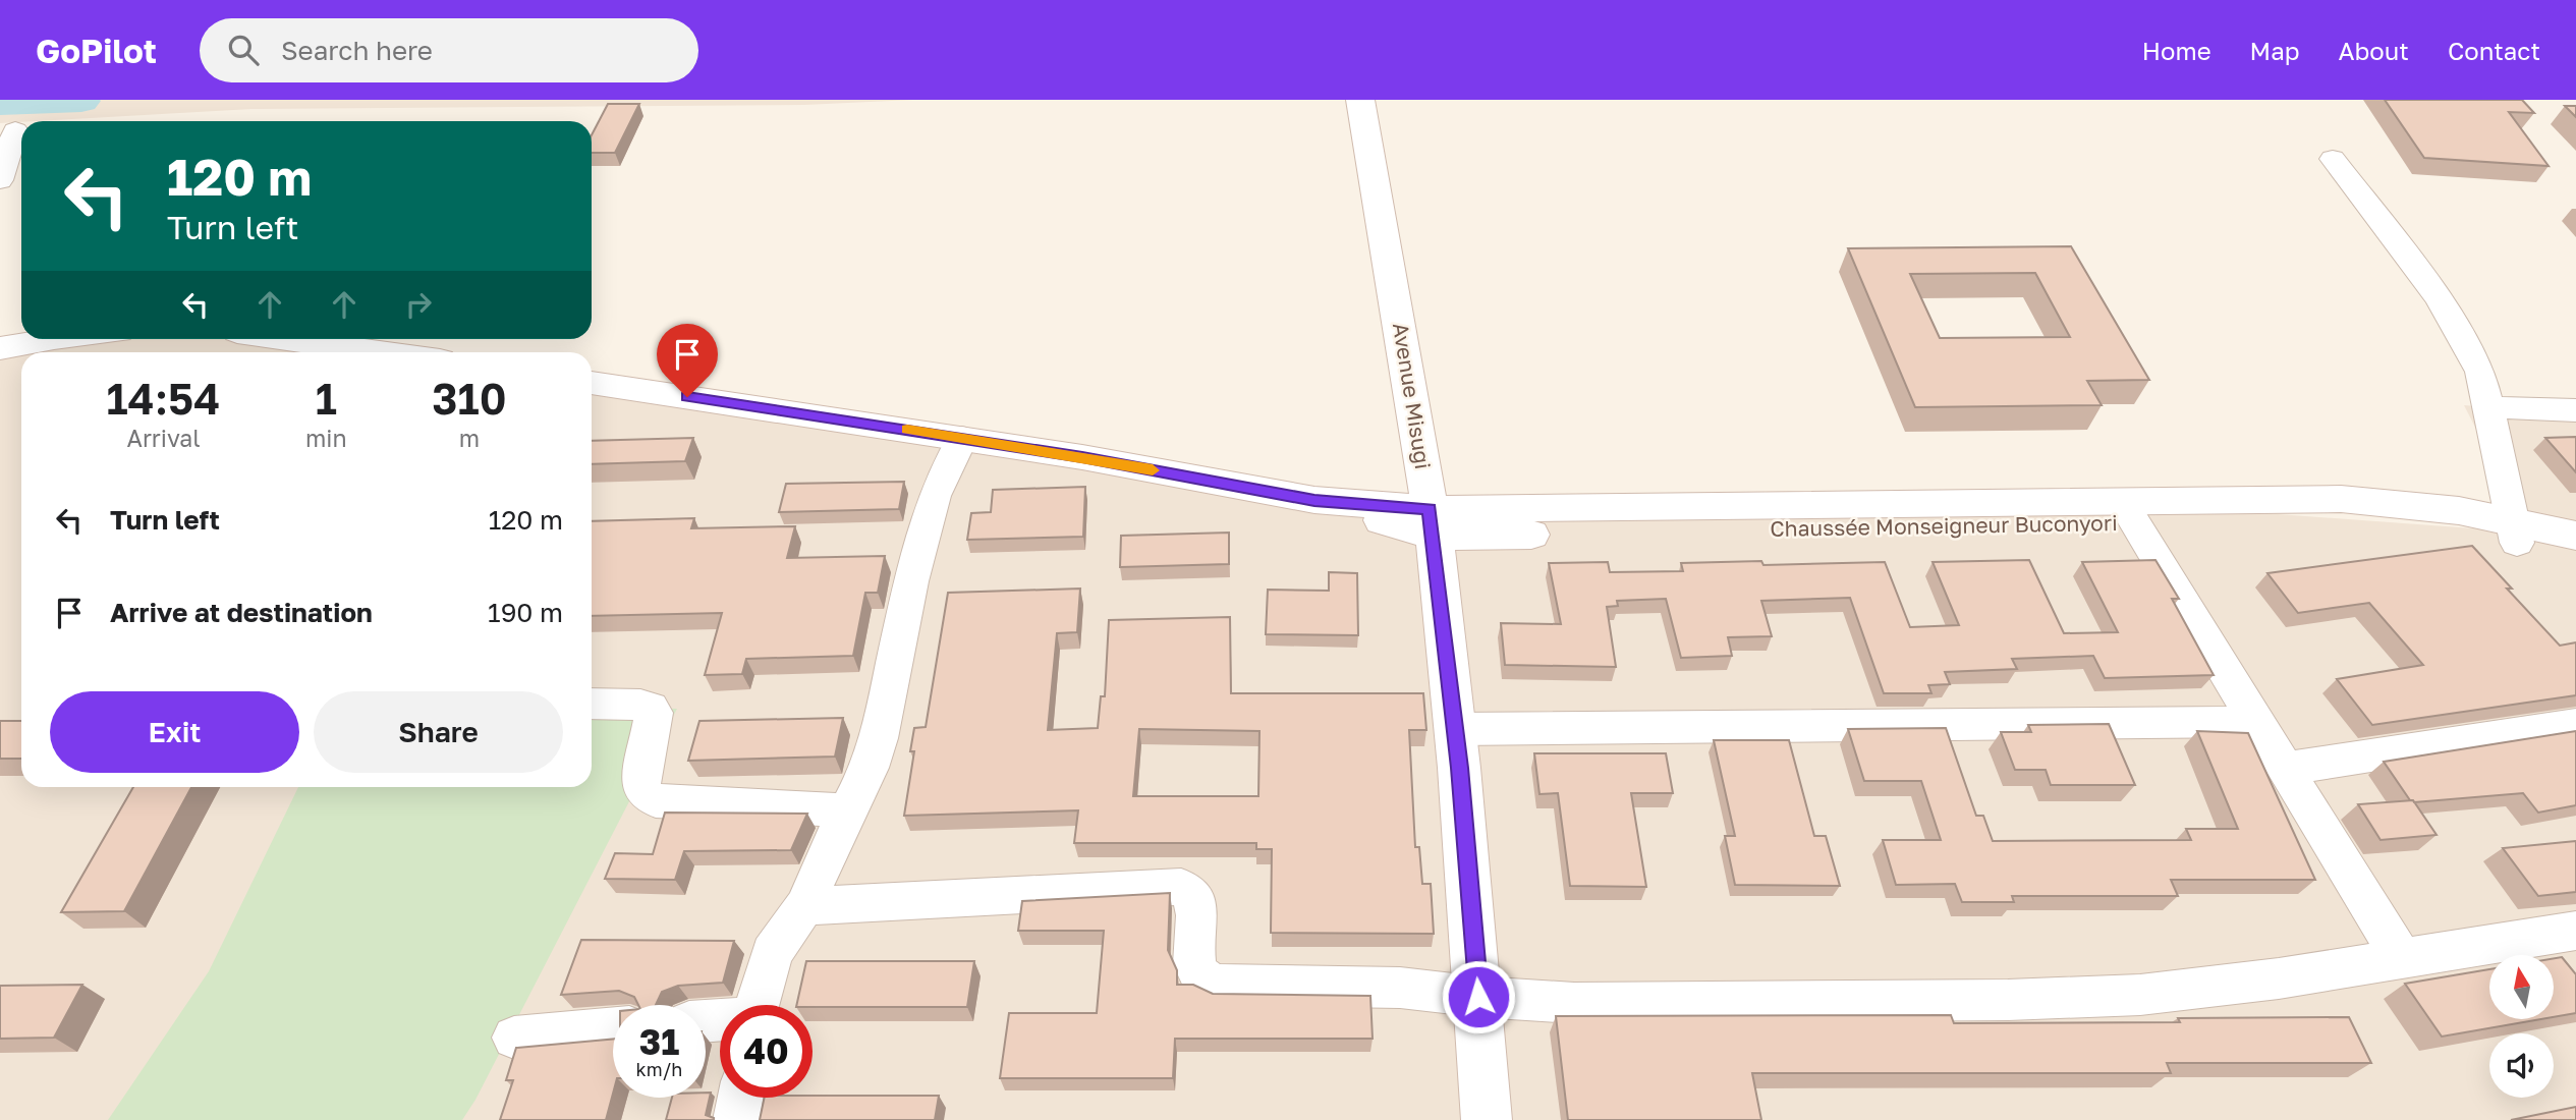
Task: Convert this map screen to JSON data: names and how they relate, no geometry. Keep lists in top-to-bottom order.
{
  "streets": {
    "street": ["Avenue Misugi", "Chaussée Monseigneur Buconyori"]
  },
  "crossings": [
    ["Avenue Misugi", "Chaussée Monseigneur Buconyori"]
  ],
  "north": "top",
  "page": {
    "header": "GoPilot",
    "search": "Search here",
    "nav": [
      "Home",
      "Map",
      "About",
      "Contact"
    ],
    "turn": ["120 m", "Turn left"],
    "eta": [
      "14:54",
      "Arrival",
      "1",
      "min",
      "310",
      "m"
    ],
    "list": [
      {
        "name": "Turn left",
        "value": "120 m"
      },
      {
        "name": "Arrive at destination",
        "value": "190 m"
      }
    ],
    "buttons": ["Exit", "Share"],
    "speed": "31 km/h",
    "limit": "40"
  }
}
